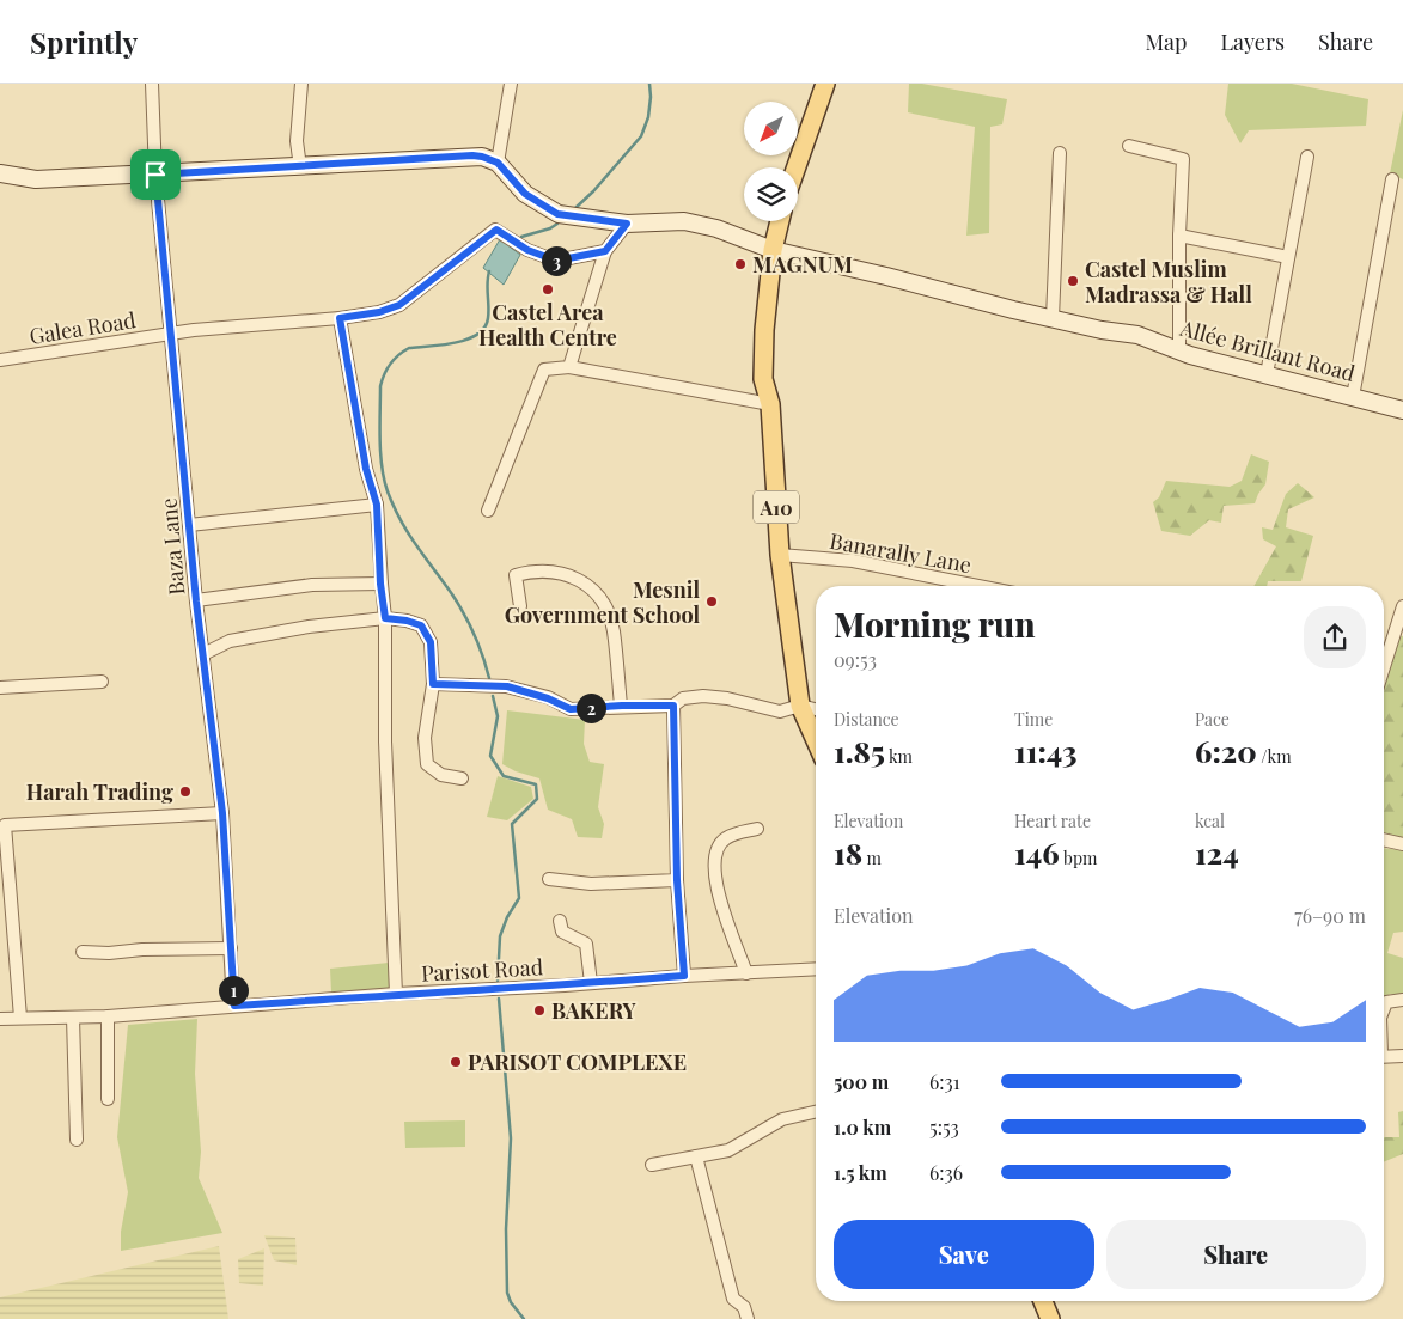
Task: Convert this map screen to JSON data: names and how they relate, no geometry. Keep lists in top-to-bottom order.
{
  "streets": {
    "main road": ["A10"],
    "street": [
      "Galea Road",
      "Allée Brillant Road",
      "Baza Lane",
      "Banarally Lane",
      "Parisot Road"
    ]
  },
  "crossings": [
    ["Galea Road", "Baza Lane"],
    ["Allée Brillant Road", "A10"],
    ["A10", "Banarally Lane"],
    ["Baza Lane", "Parisot Road"]
  ],
  "places": [
    "MAGNUM",
    "Castel Muslim Madrassa & Hall",
    "Castel Area Health Centre",
    "Mesnil Government School",
    "Harah Trading",
    "BAKERY",
    "PARISOT COMPLEXE"
  ],
  "north": "bottom left",
  "page": {
    "header": "Sprintly",
    "nav": ["Map", "Layers", "Share"],
    "pins": ["3", "2", "1"],
    "heading": ["Morning run", "09:53"],
    "stats": [
      ["Distance", "1.85 km"],
      ["Time", "11:43"],
      ["Pace", "6:20 /km"],
      ["Elevation", "18 m"],
      ["Heart rate", "146 bpm"],
      ["kcal", "124"]
    ],
    "chart": ["Elevation", "76–90 m"],
    "list": [
      {
        "name": "500 m",
        "note": "6:31"
      },
      {
        "name": "1.0 km",
        "note": "5:53"
      },
      {
        "name": "1.5 km",
        "note": "6:36"
      }
    ],
    "buttons": ["Save", "Share"]
  }
}
